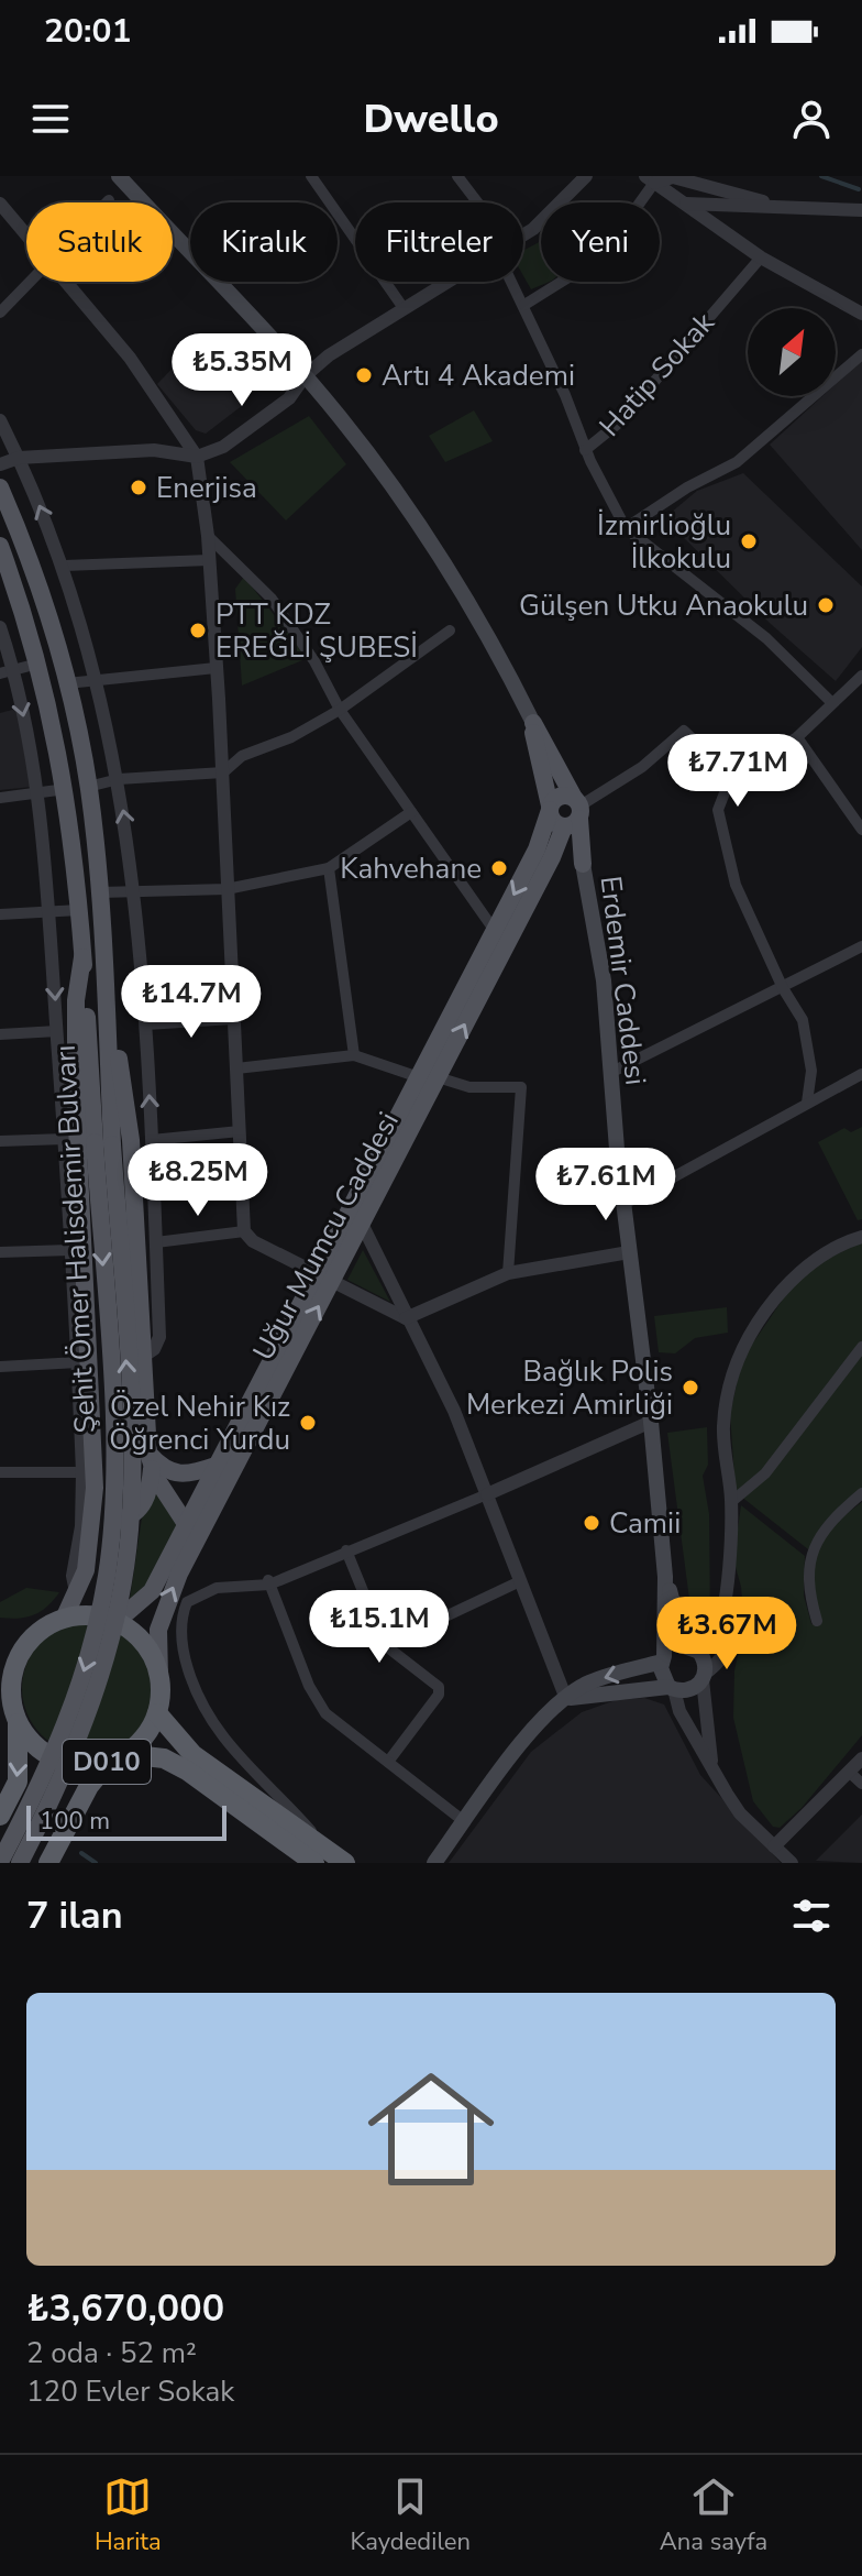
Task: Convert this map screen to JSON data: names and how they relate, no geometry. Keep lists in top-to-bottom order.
{
  "streets": {
    "highway": ["D010"],
    "main road": ["Erdemir Caddesi", "Uğur Mumcu Caddesi", "Şehit Ömer Halisdemir Bulvarı"],
    "street": ["Hatip Sokak"]
  },
  "crossings": [
    ["Erdemir Caddesi", "Uğur Mumcu Caddesi"],
    ["Uğur Mumcu Caddesi", "Şehit Ömer Halisdemir Bulvarı"],
    ["Uğur Mumcu Caddesi", "D010"],
    ["Şehit Ömer Halisdemir Bulvarı", "D010"]
  ],
  "places": [
    "Artı 4 Akademi",
    "Enerjisa",
    "İzmirlioğlu İlkokulu",
    "Gülşen Utku Anaokulu",
    "PTT KDZ EREĞLİ ŞUBESİ",
    "Kahvehane",
    "Bağlık Polis Merkezi Amirliği",
    "Özel Nehir Kız Öğrenci Yurdu",
    "Camii"
  ],
  "scale_bar": "100 m",
  "north": "top right",
  "page": {
    "status": "20:01",
    "header": "Dwello",
    "chip": [
      "Satılık",
      "Kiralık",
      "Filtreler",
      "Yeni"
    ],
    "price": [
      "₺5.35M",
      "₺7.71M",
      "₺14.7M",
      "₺8.25M",
      "₺7.61M",
      "₺15.1M",
      "₺3.67M"
    ],
    "scale": "100 m",
    "heading": "7 ilan",
    "list": [
      {
        "name": "₺3,670,000",
        "note": "2 oda · 52 m² · 120 Evler Sokak"
      }
    ],
    "tabs": ["Harita", "Kaydedilen", "Ana sayfa"]
  }
}
